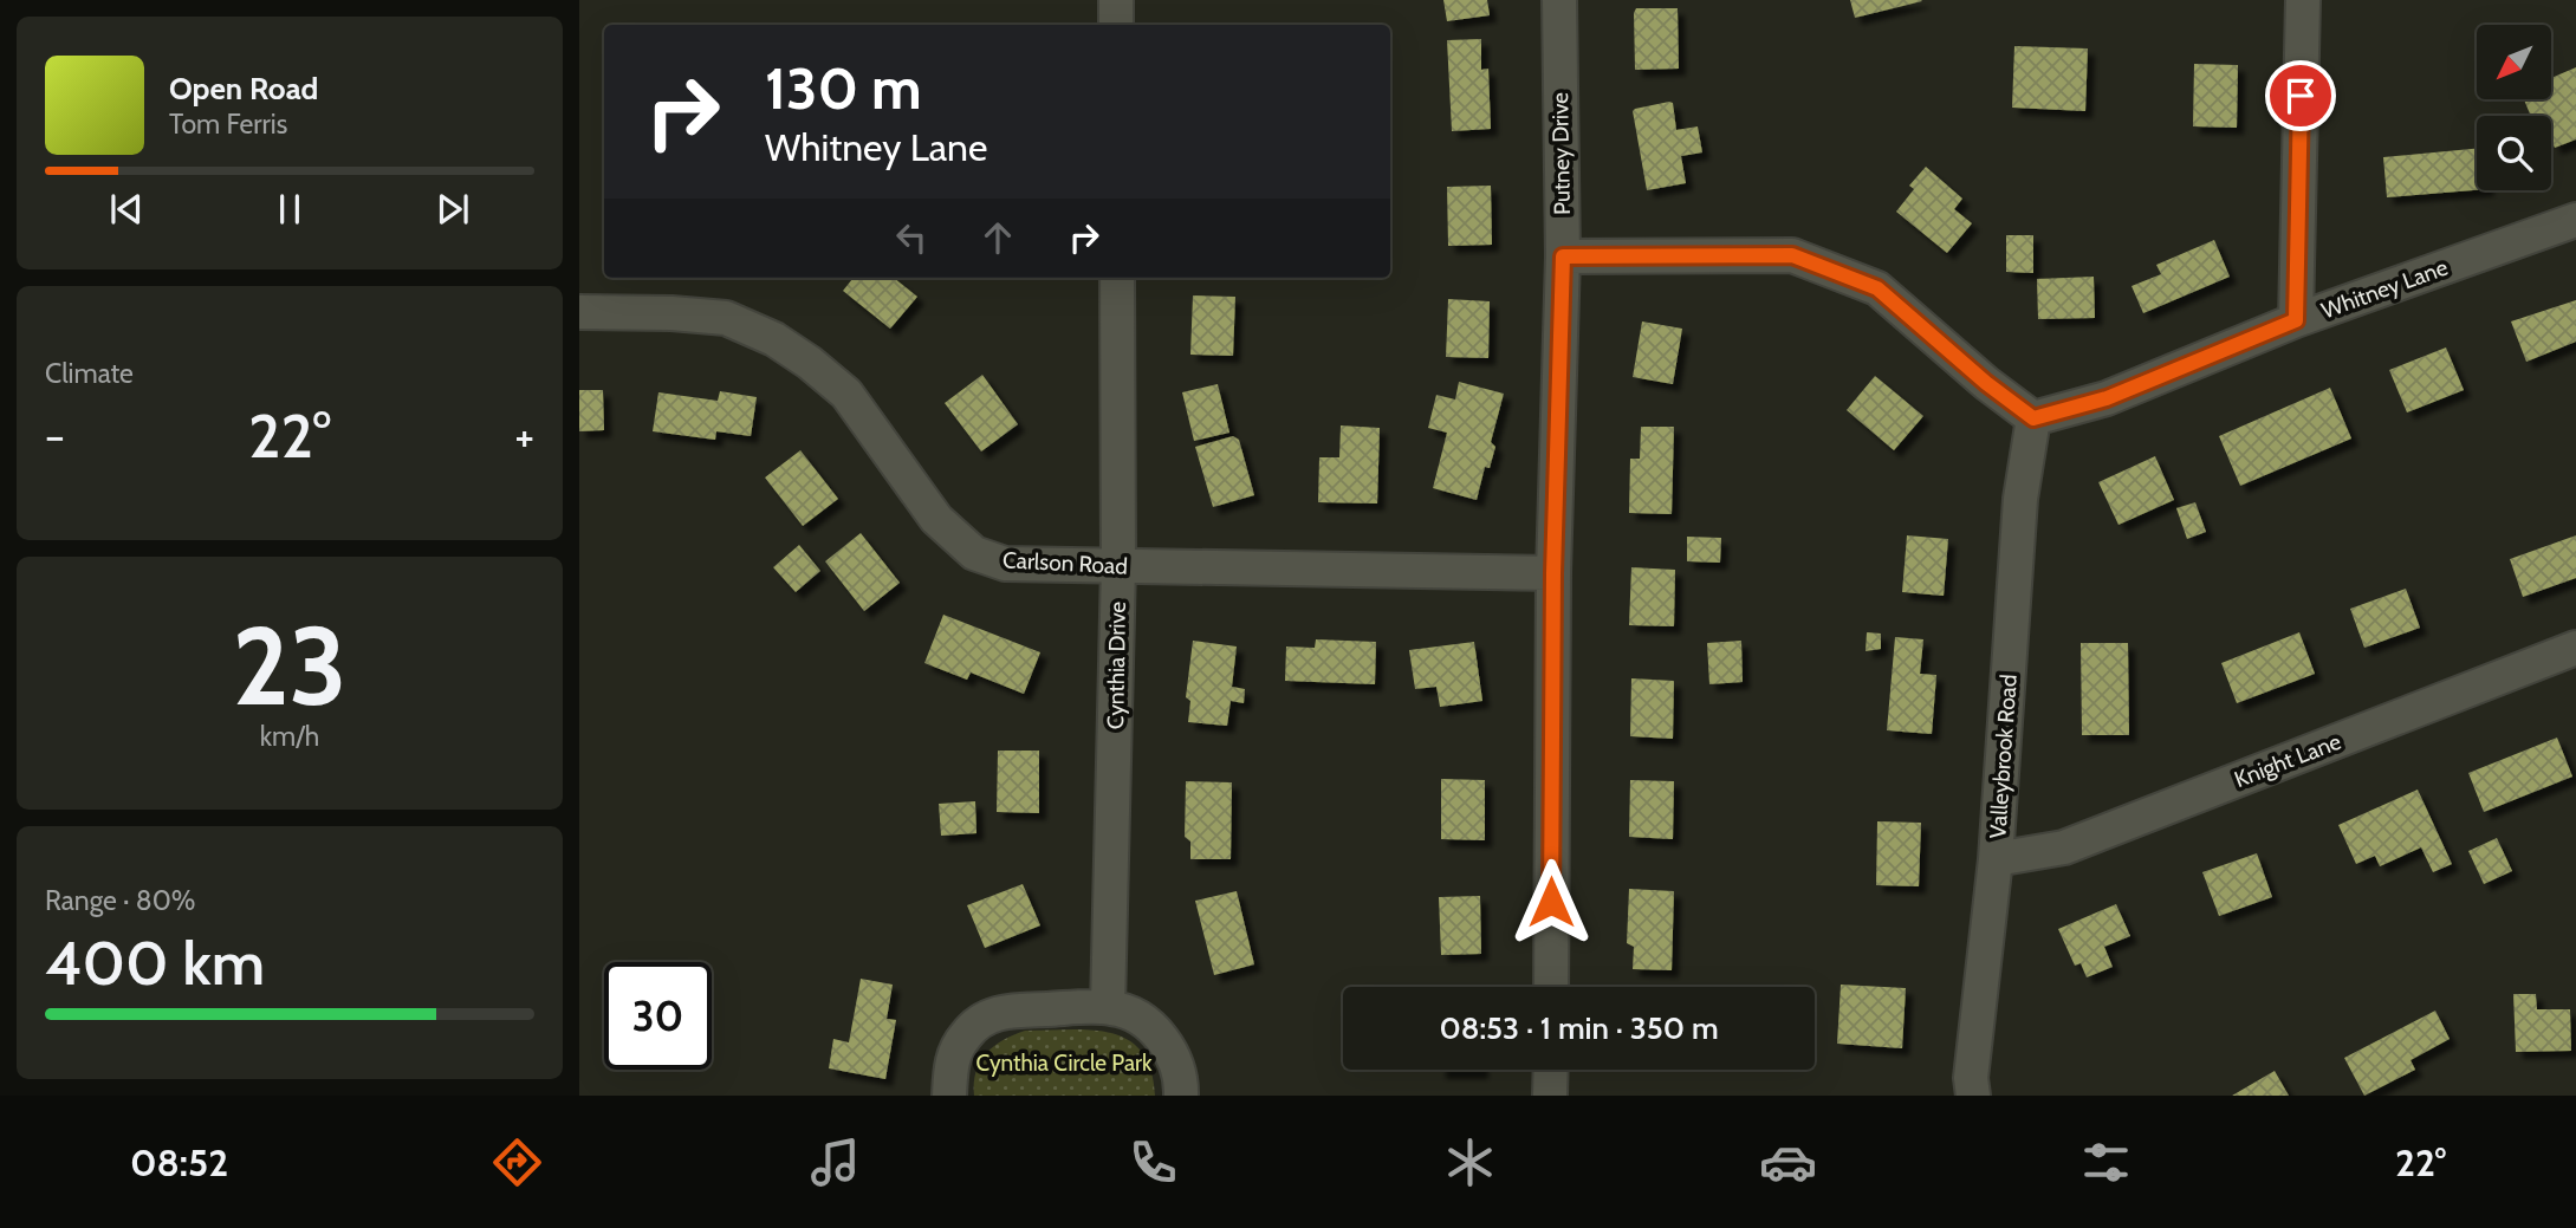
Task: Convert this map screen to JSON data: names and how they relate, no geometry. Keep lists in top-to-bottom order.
{
  "streets": {
    "street": [
      "Putney Drive",
      "Whitney Lane",
      "Carlson Road",
      "Cynthia Drive",
      "Valleybrook Road",
      "Knight Lane"
    ]
  },
  "crossings": [
    ["Putney Drive", "Carlson Road"],
    ["Whitney Lane", "Valleybrook Road"],
    ["Carlson Road", "Cynthia Drive"],
    ["Valleybrook Road", "Knight Lane"]
  ],
  "parks": ["Cynthia Circle Park"],
  "north": "bottom left",
  "page": {
    "turn": ["130 m", "Whitney Lane"],
    "song": ["Open Road", "Tom Ferris"],
    "tile": [
      "Climate",
      ["23", "km/h"],
      ["Range · 80%", "400 km"]
    ],
    "heat": ["−", "22°", "+"],
    "limit": "30",
    "trip": "08:53 · 1 min · 350 m",
    "tabs": ["08:52", "22°"]
  }
}
